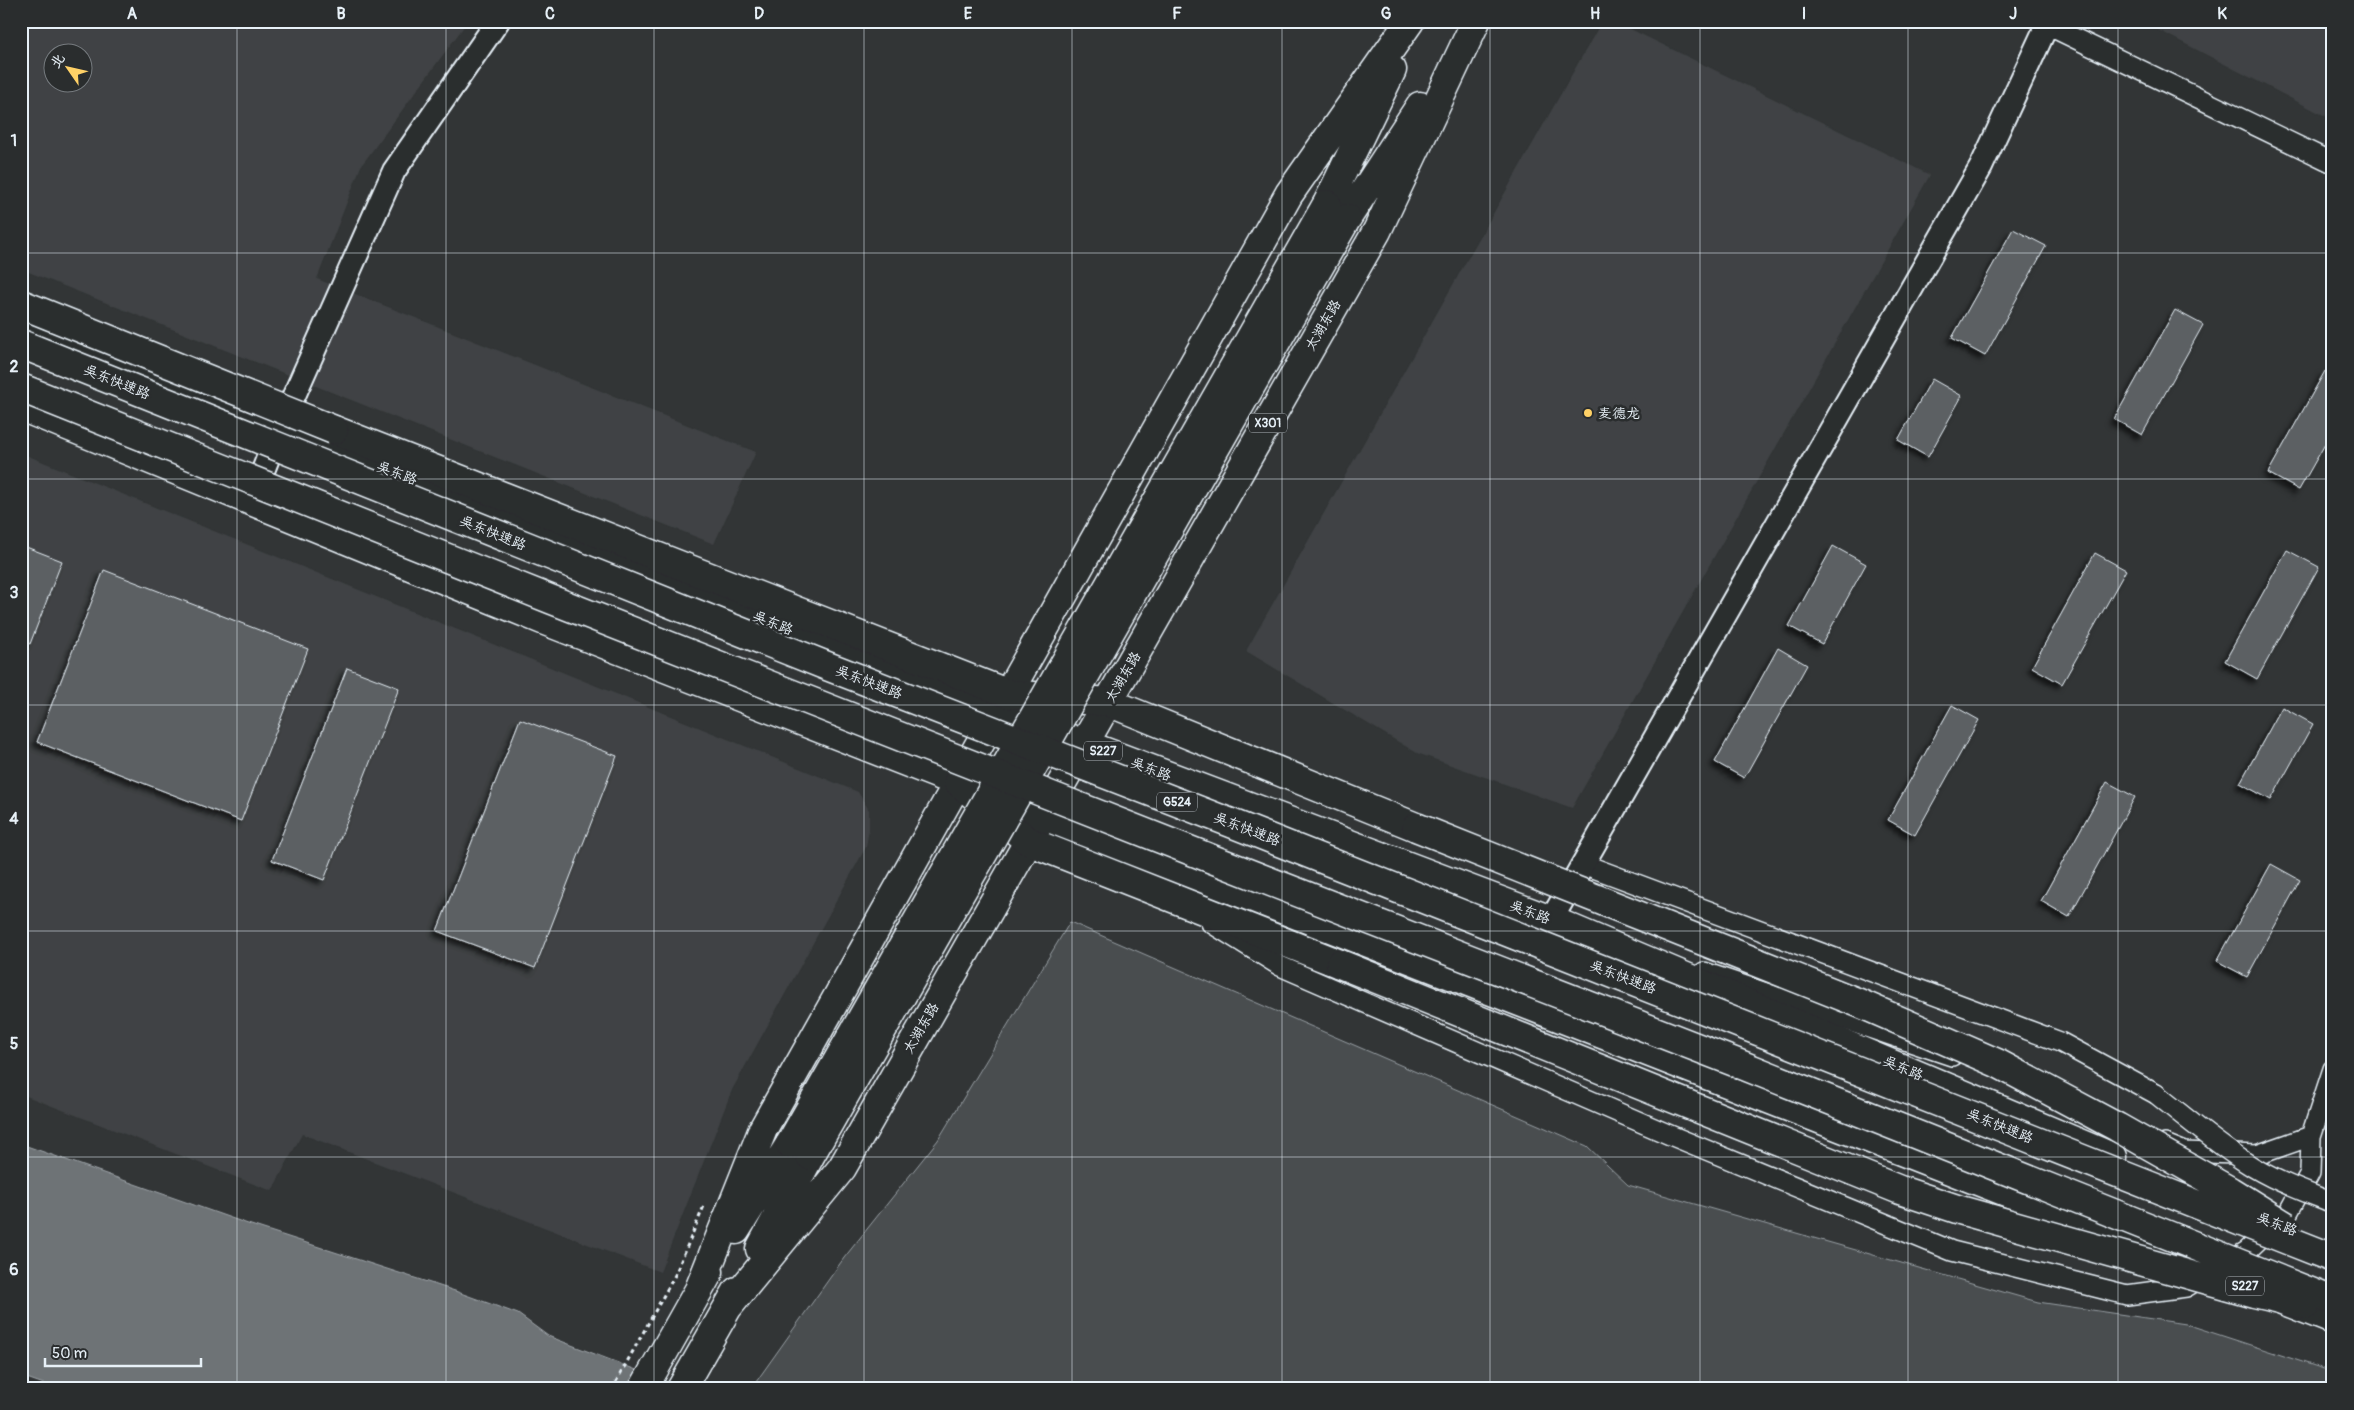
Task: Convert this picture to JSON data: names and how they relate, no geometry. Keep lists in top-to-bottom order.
{
  "streets": {
    "main road": [
      "太湖东路",
      "吴东快速路",
      "X301",
      "吴东路",
      "S227",
      "G524"
    ]
  },
  "crossings": [
    ["太湖东路", "吴东路"],
    ["太湖东路", "S227"]
  ],
  "places": ["麦德龙"],
  "scale_bar": "50 m",
  "north": "top left",
  "grid": {
    "columns": [
      "A",
      "B",
      "C",
      "D",
      "E",
      "F",
      "G",
      "H",
      "I",
      "J",
      "K"
    ],
    "rows": [
      "1",
      "2",
      "3",
      "4",
      "5",
      "6"
    ]
  }
}
